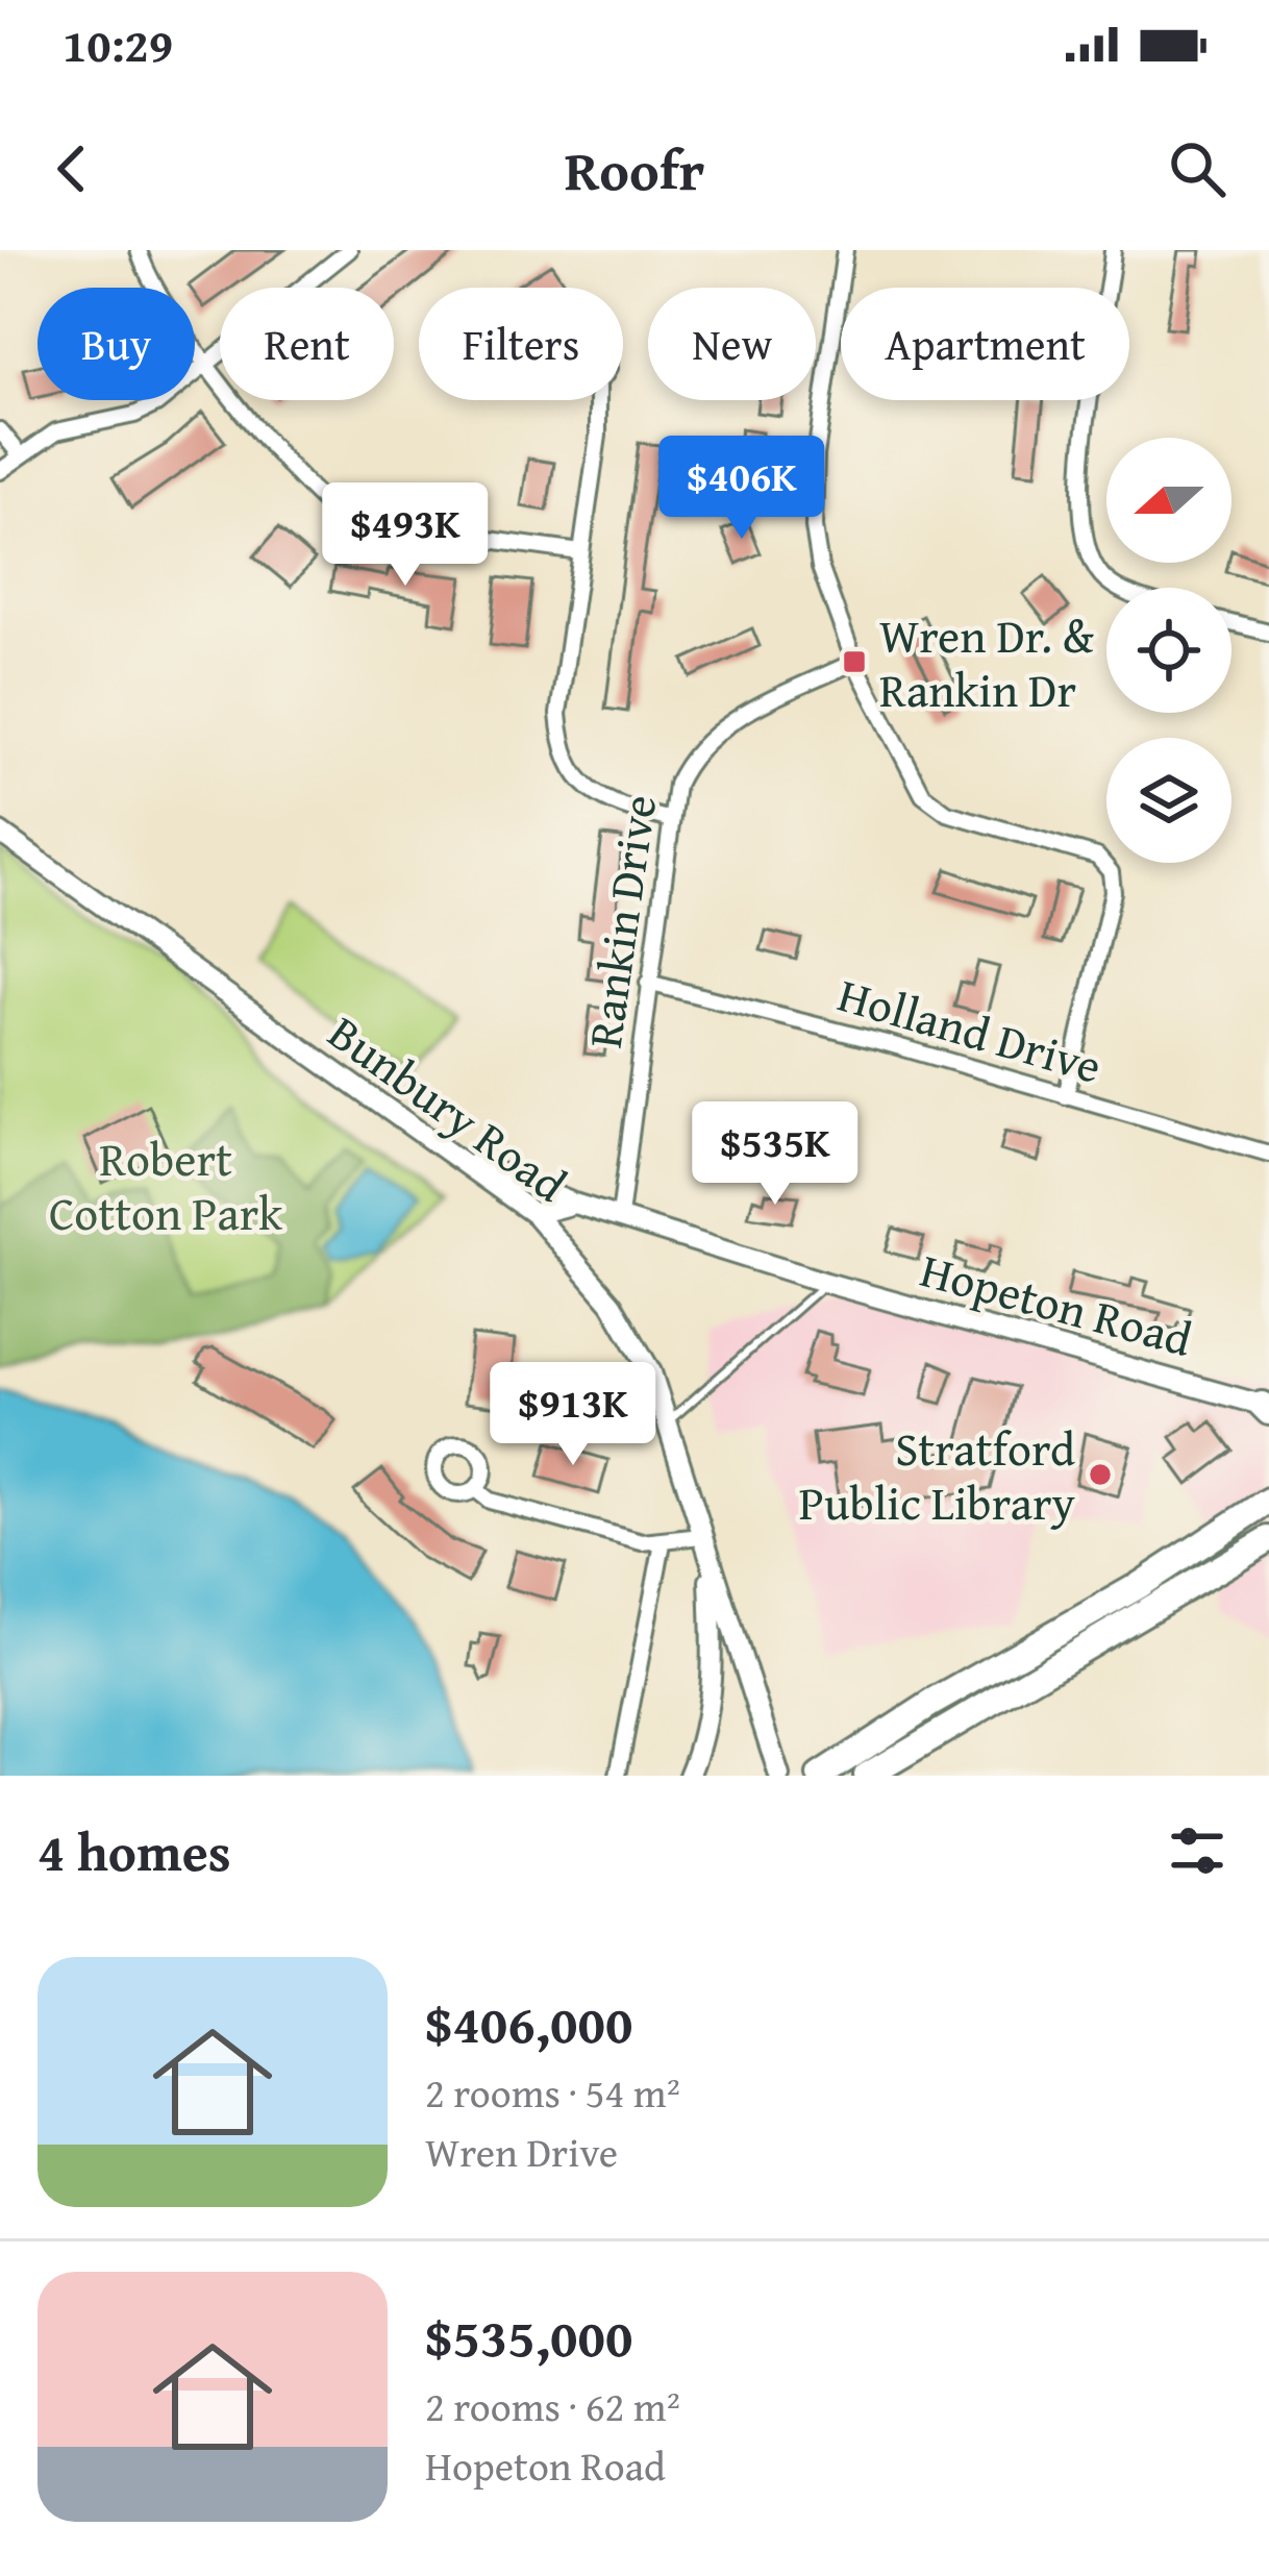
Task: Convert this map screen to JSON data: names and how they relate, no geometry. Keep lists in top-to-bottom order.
{
  "streets": {
    "main road": ["Bunbury Road", "Hopeton Road"],
    "street": ["Rankin Drive", "Holland Drive"]
  },
  "crossings": [
    ["Rankin Drive", "Holland Drive"],
    ["Rankin Drive", "Hopeton Road"],
    ["Bunbury Road", "Hopeton Road"]
  ],
  "parks": ["Robert Cotton Park"],
  "places": {
    "transit": ["Wren Dr. & Rankin Dr"],
    "other": ["Stratford Public Library"]
  },
  "north": "left",
  "page": {
    "status": "10:29",
    "header": "Roofr",
    "chip": [
      "Buy",
      "Rent",
      "Filters",
      "New",
      "Apartment"
    ],
    "price": [
      "$406K",
      "$493K",
      "$535K",
      "$913K"
    ],
    "heading": "4 homes",
    "list": [
      {
        "name": "$406,000",
        "note": "2 rooms · 54 m² · Wren Drive"
      },
      {
        "name": "$535,000",
        "note": "2 rooms · 62 m² · Hopeton Road"
      }
    ]
  }
}
